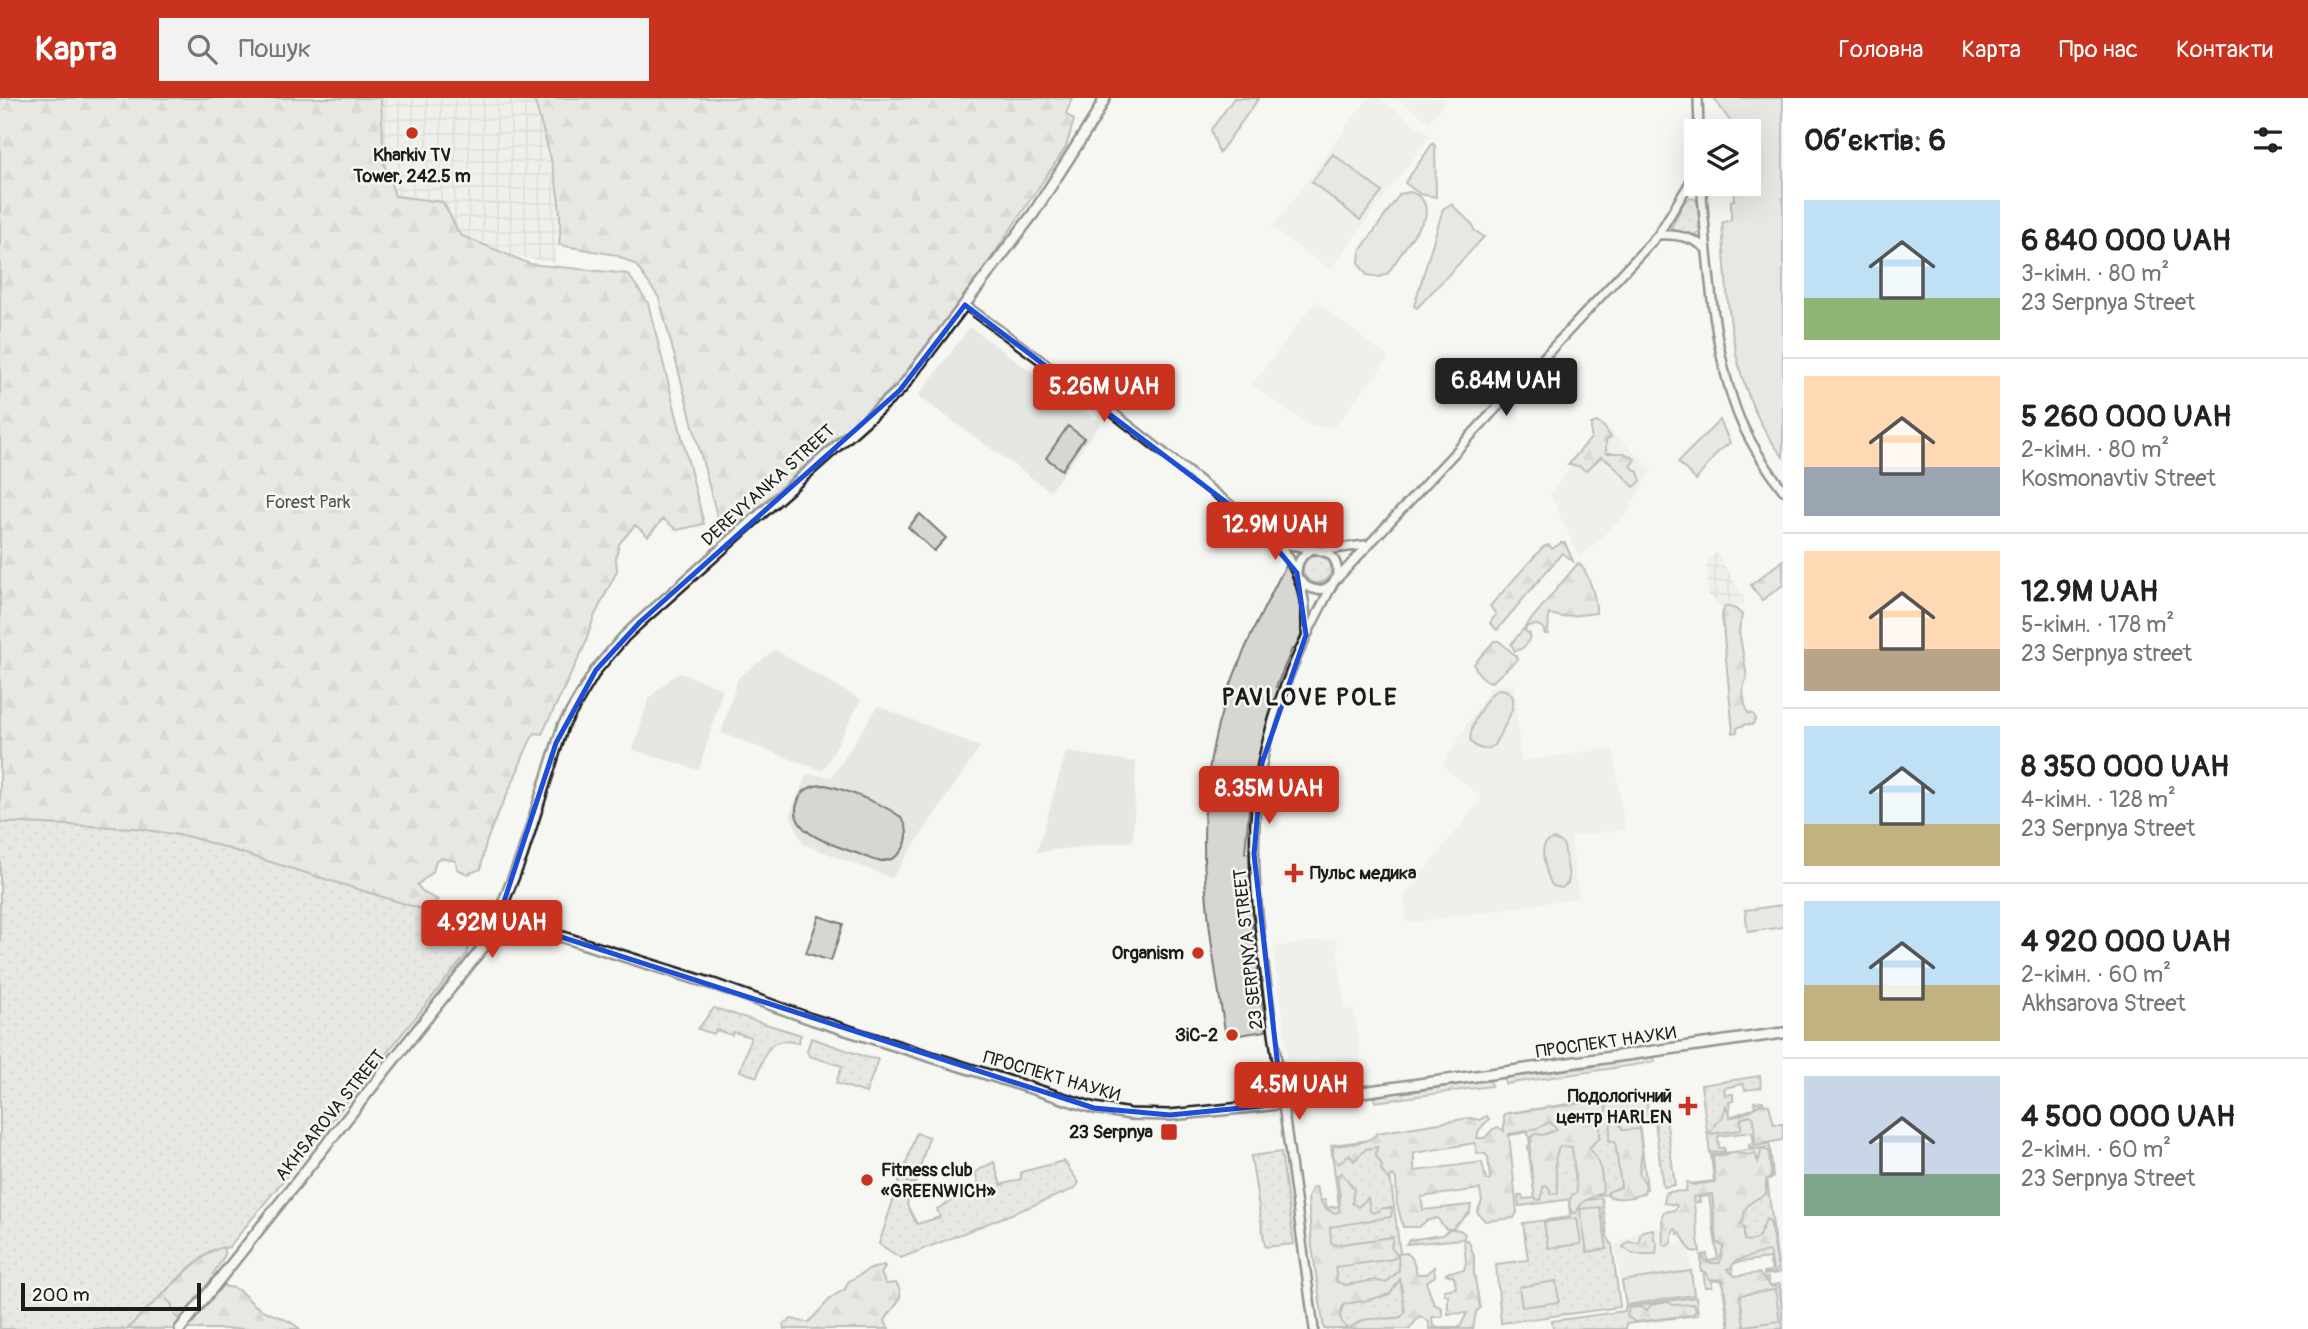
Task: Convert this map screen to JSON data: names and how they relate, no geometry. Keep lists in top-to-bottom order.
{
  "streets": {
    "main road": ["DEREVYANKA STREET", "ПРОСПЕКТ НАУКИ", "AKHSAROVA STREET"],
    "street": ["23 SERPNYA STREET"]
  },
  "crossings": [
    ["DEREVYANKA STREET", "ПРОСПЕКТ НАУКИ"],
    ["DEREVYANKA STREET", "AKHSAROVA STREET"],
    ["23 SERPNYA STREET", "ПРОСПЕКТ НАУКИ"],
    ["ПРОСПЕКТ НАУКИ", "AKHSAROVA STREET"]
  ],
  "districts": ["PAVLOVE POLE"],
  "parks": ["Forest Park"],
  "places": {
    "other": [
      "Kharkiv TV Tower, 242.5 m",
      "Organism",
      "ЗіС-2",
      "Fitness club «GREENWICH»"
    ],
    "health": ["Пульс медика", "Подологічний центр HARLEN"],
    "transit": ["23 Serpnya"]
  },
  "scale_bar": "200 m",
  "page": {
    "header": "Карта",
    "search": "Пошук",
    "nav": [
      "Головна",
      "Карта",
      "Про нас",
      "Контакти"
    ],
    "heading": "Об’єктів: 6",
    "list": [
      {
        "name": "6 840 000 UAH",
        "note": "3-кімн. · 80 m² · 23 Serpnya Street"
      },
      {
        "name": "5 260 000 UAH",
        "note": "2-кімн. · 80 m² · Kosmonavtiv Street"
      },
      {
        "name": "12.9M UAH",
        "note": "5-кімн. · 178 m² · 23 Serpnya street"
      },
      {
        "name": "8 350 000 UAH",
        "note": "4-кімн. · 128 m² · 23 Serpnya Street"
      },
      {
        "name": "4 920 000 UAH",
        "note": "2-кімн. · 60 m² · Akhsarova Street"
      },
      {
        "name": "4 500 000 UAH",
        "note": "2-кімн. · 60 m² · 23 Serpnya Street"
      }
    ],
    "price": [
      "6.84M UAH",
      "5.26M UAH",
      "12.9M UAH",
      "8.35M UAH",
      "4.92M UAH",
      "4.5M UAH"
    ],
    "scale": "200 m"
  }
}
